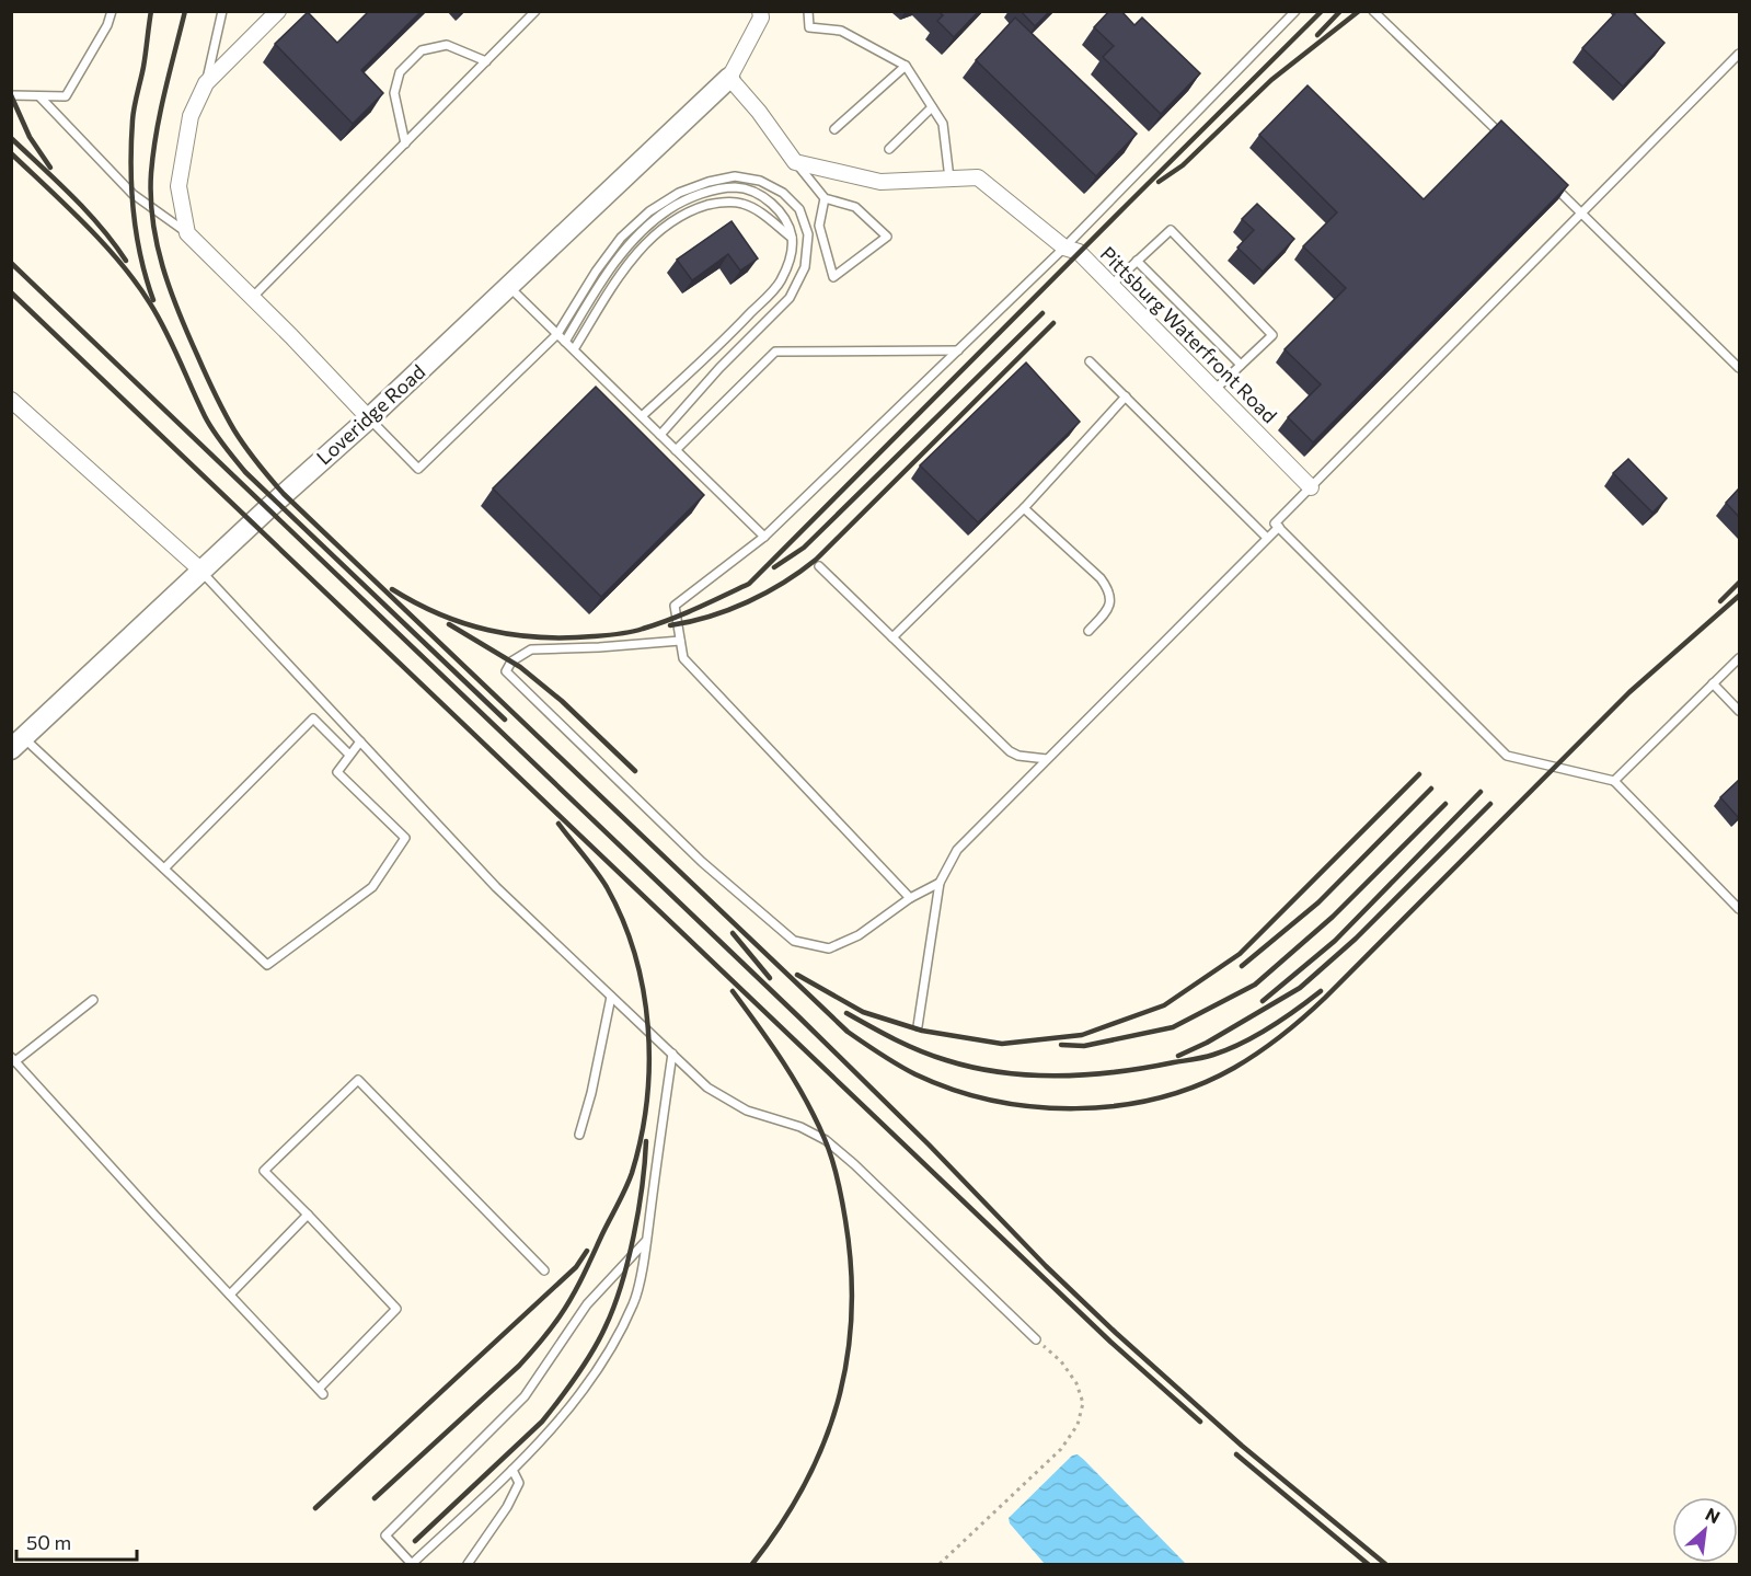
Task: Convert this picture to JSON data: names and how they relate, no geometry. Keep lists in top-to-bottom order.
{
  "streets": {
    "street": ["Pittsburg Waterfront Road", "Loveridge Road"]
  },
  "scale_bar": "50 m",
  "north": "top right"
}
